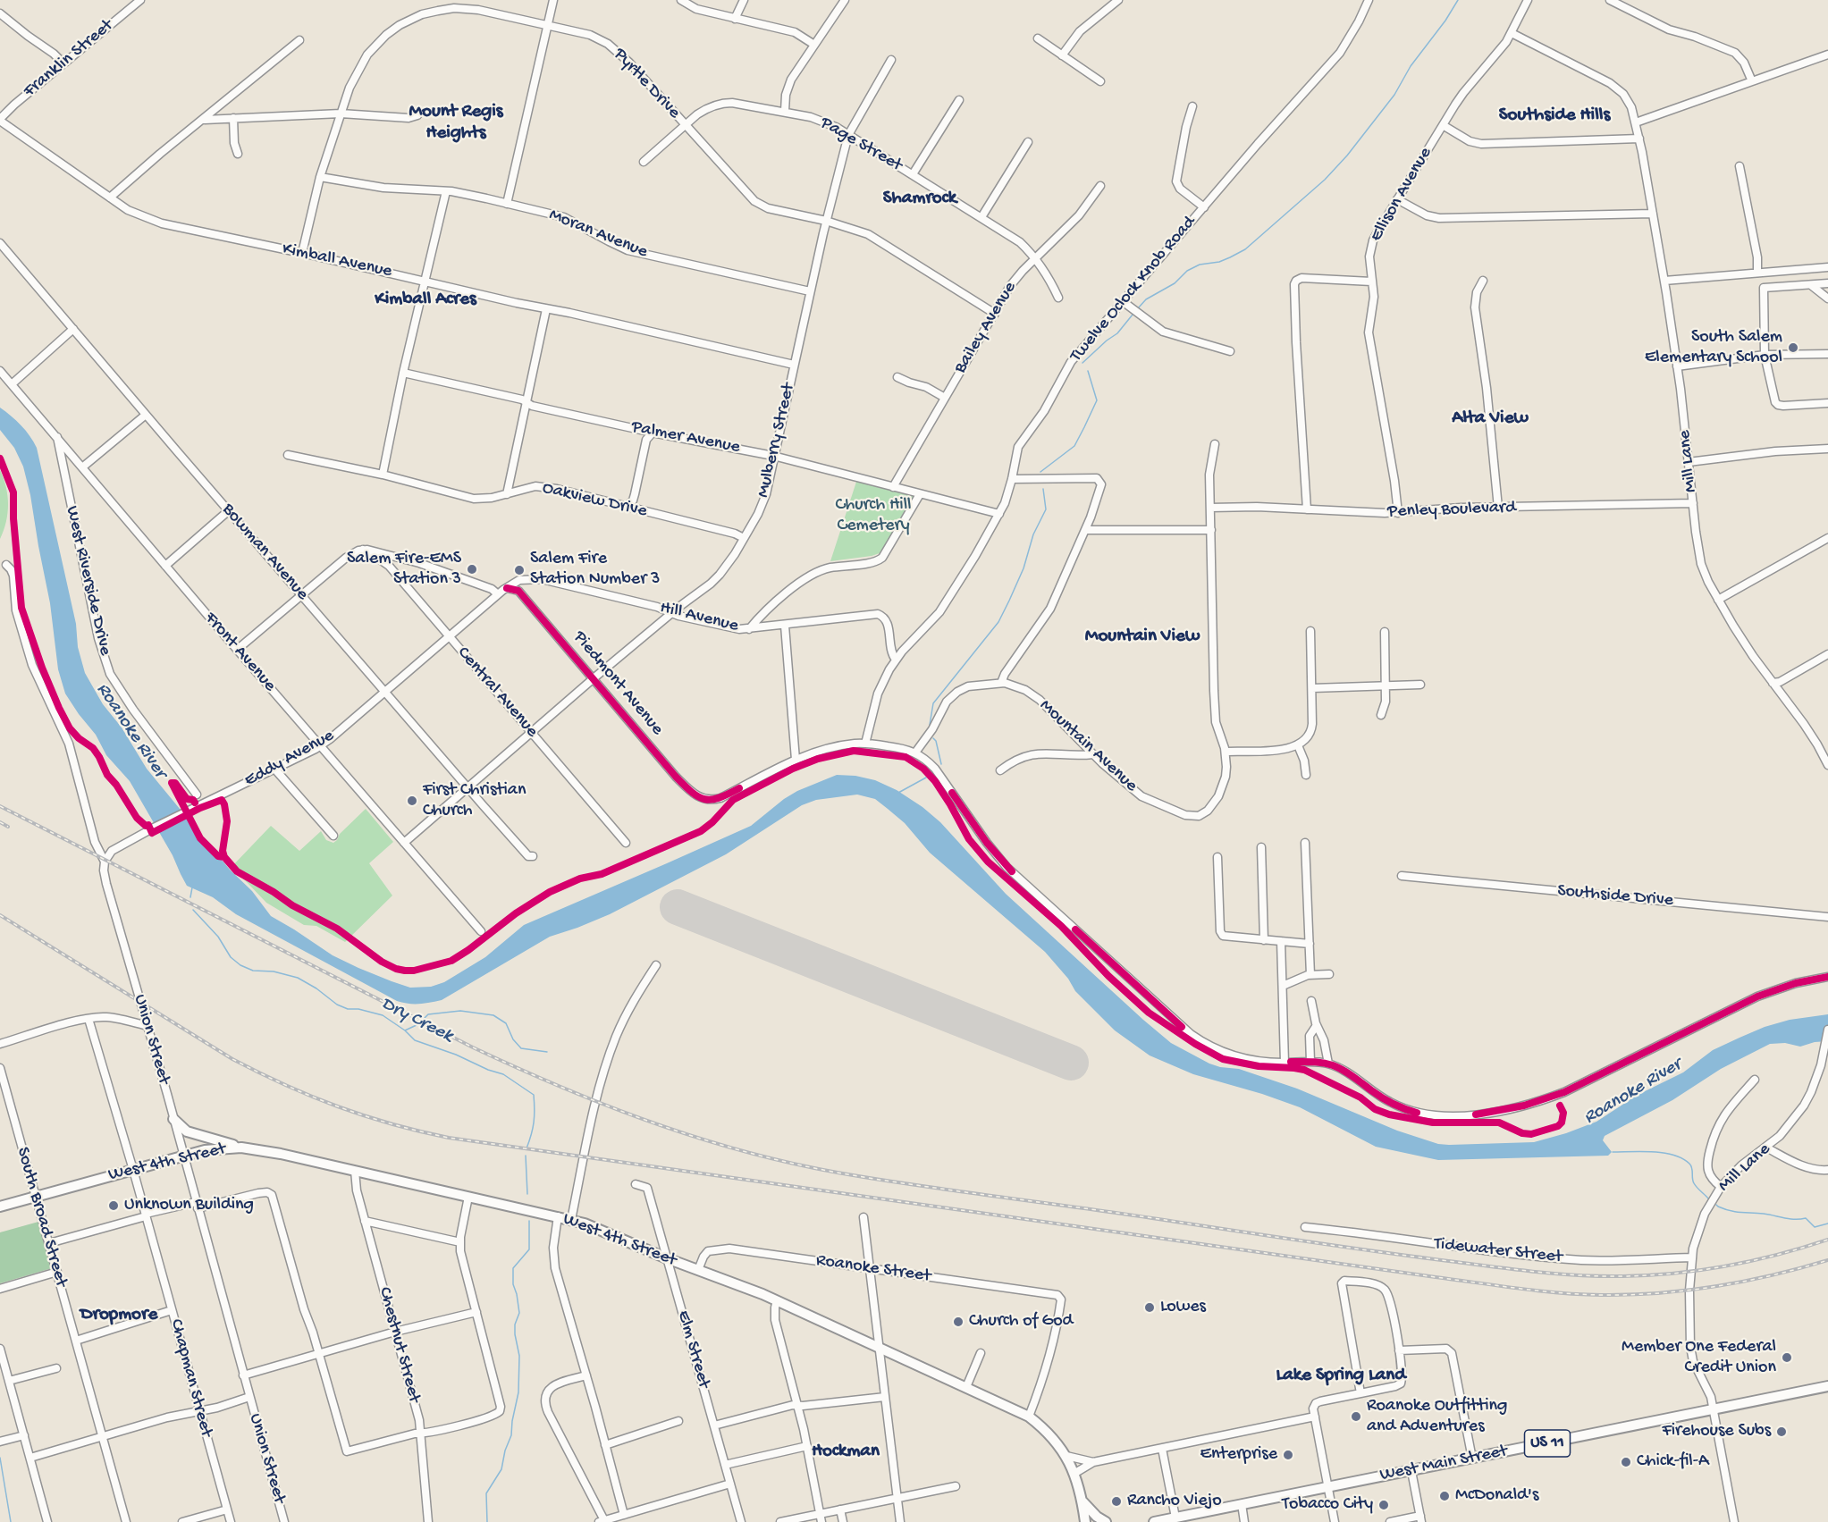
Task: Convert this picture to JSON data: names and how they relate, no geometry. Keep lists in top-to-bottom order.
{
  "streets": {
    "main road": ["West 4th Street", "US 11", "West Main Street"],
    "street": [
      "Franklin Street",
      "Pyrtle Drive",
      "Page Street",
      "Ellison Avenue",
      "Moran Avenue",
      "Kimball Avenue",
      "Twelve Oclock Knob Road",
      "Bailey Avenue",
      "Palmer Avenue",
      "Mulberry Street",
      "Mill Lane",
      "Oakview Drive",
      "Penley Boulevard",
      "Bowman Avenue",
      "West Riverside Drive",
      "Hill Avenue",
      "Front Avenue",
      "Piedmont Avenue",
      "Central Avenue",
      "Mountain Avenue",
      "Eddy Avenue",
      "Southside Drive",
      "Union Street",
      "South Broad Street",
      "Tidewater Street",
      "Roanoke Street",
      "Chestnut Street",
      "Elm Street",
      "Chapman Street"
    ]
  },
  "crossings": [
    ["Franklin Street", "Kimball Avenue"],
    ["Pyrtle Drive", "Page Street"],
    ["Pyrtle Drive", "Moran Avenue"],
    ["Pyrtle Drive", "Kimball Avenue"],
    ["Pyrtle Drive", "Bailey Avenue"],
    ["Pyrtle Drive", "Mulberry Street"],
    ["Page Street", "Bailey Avenue"],
    ["Page Street", "Mulberry Street"],
    ["Ellison Avenue", "Mill Lane"],
    ["Ellison Avenue", "Penley Boulevard"],
    ["Moran Avenue", "Mulberry Street"],
    ["Kimball Avenue", "Mulberry Street"],
    ["Twelve Oclock Knob Road", "Palmer Avenue"],
    ["Twelve Oclock Knob Road", "Hill Avenue"],
    ["Bailey Avenue", "Palmer Avenue"],
    ["Palmer Avenue", "Mulberry Street"],
    ["Mulberry Street", "Oakview Drive"],
    ["Mulberry Street", "Bowman Avenue"],
    ["Mulberry Street", "Hill Avenue"],
    ["Mulberry Street", "Front Avenue"],
    ["Mulberry Street", "Piedmont Avenue"],
    ["Mulberry Street", "Central Avenue"],
    ["Mill Lane", "Penley Boulevard"],
    ["Mill Lane", "Tidewater Street"],
    ["Mill Lane", "West Main Street"],
    ["Penley Boulevard", "Mountain Avenue"],
    ["Bowman Avenue", "Eddy Avenue"],
    ["West Riverside Drive", "Front Avenue"],
    ["Hill Avenue", "Piedmont Avenue"],
    ["Hill Avenue", "Eddy Avenue"],
    ["Front Avenue", "Eddy Avenue"],
    ["Piedmont Avenue", "Eddy Avenue"],
    ["Central Avenue", "Eddy Avenue"],
    ["Eddy Avenue", "Union Street"],
    ["Union Street", "West 4th Street"],
    ["West 4th Street", "South Broad Street"],
    ["West 4th Street", "Roanoke Street"],
    ["West 4th Street", "Chestnut Street"],
    ["West 4th Street", "Elm Street"],
    ["West 4th Street", "Chapman Street"]
  ],
  "districts": [
    "Mount Regis Heights",
    "Southside Hills",
    "Shamrock",
    "Kimball Acres",
    "Alta View",
    "Mountain View",
    "Dropmore",
    "Lake Spring Land",
    "Hockman"
  ],
  "water": ["Roanoke River", "Dry Creek"],
  "parks": ["Church Hill Cemetery"],
  "places": [
    "South Salem Elementary School",
    "Salem Fire-EMS Station 3",
    "Salem Fire Station Number 3",
    "First Christian Church",
    "Unknown Building",
    "Lowes",
    "Church of God",
    "Member One Federal Credit Union",
    "Roanoke Outfitting and Adventures",
    "Firehouse Subs",
    "Enterprise",
    "Chick-fil-A",
    "McDonald's",
    "Rancho Viejo",
    "Tobacco City"
  ]
}
